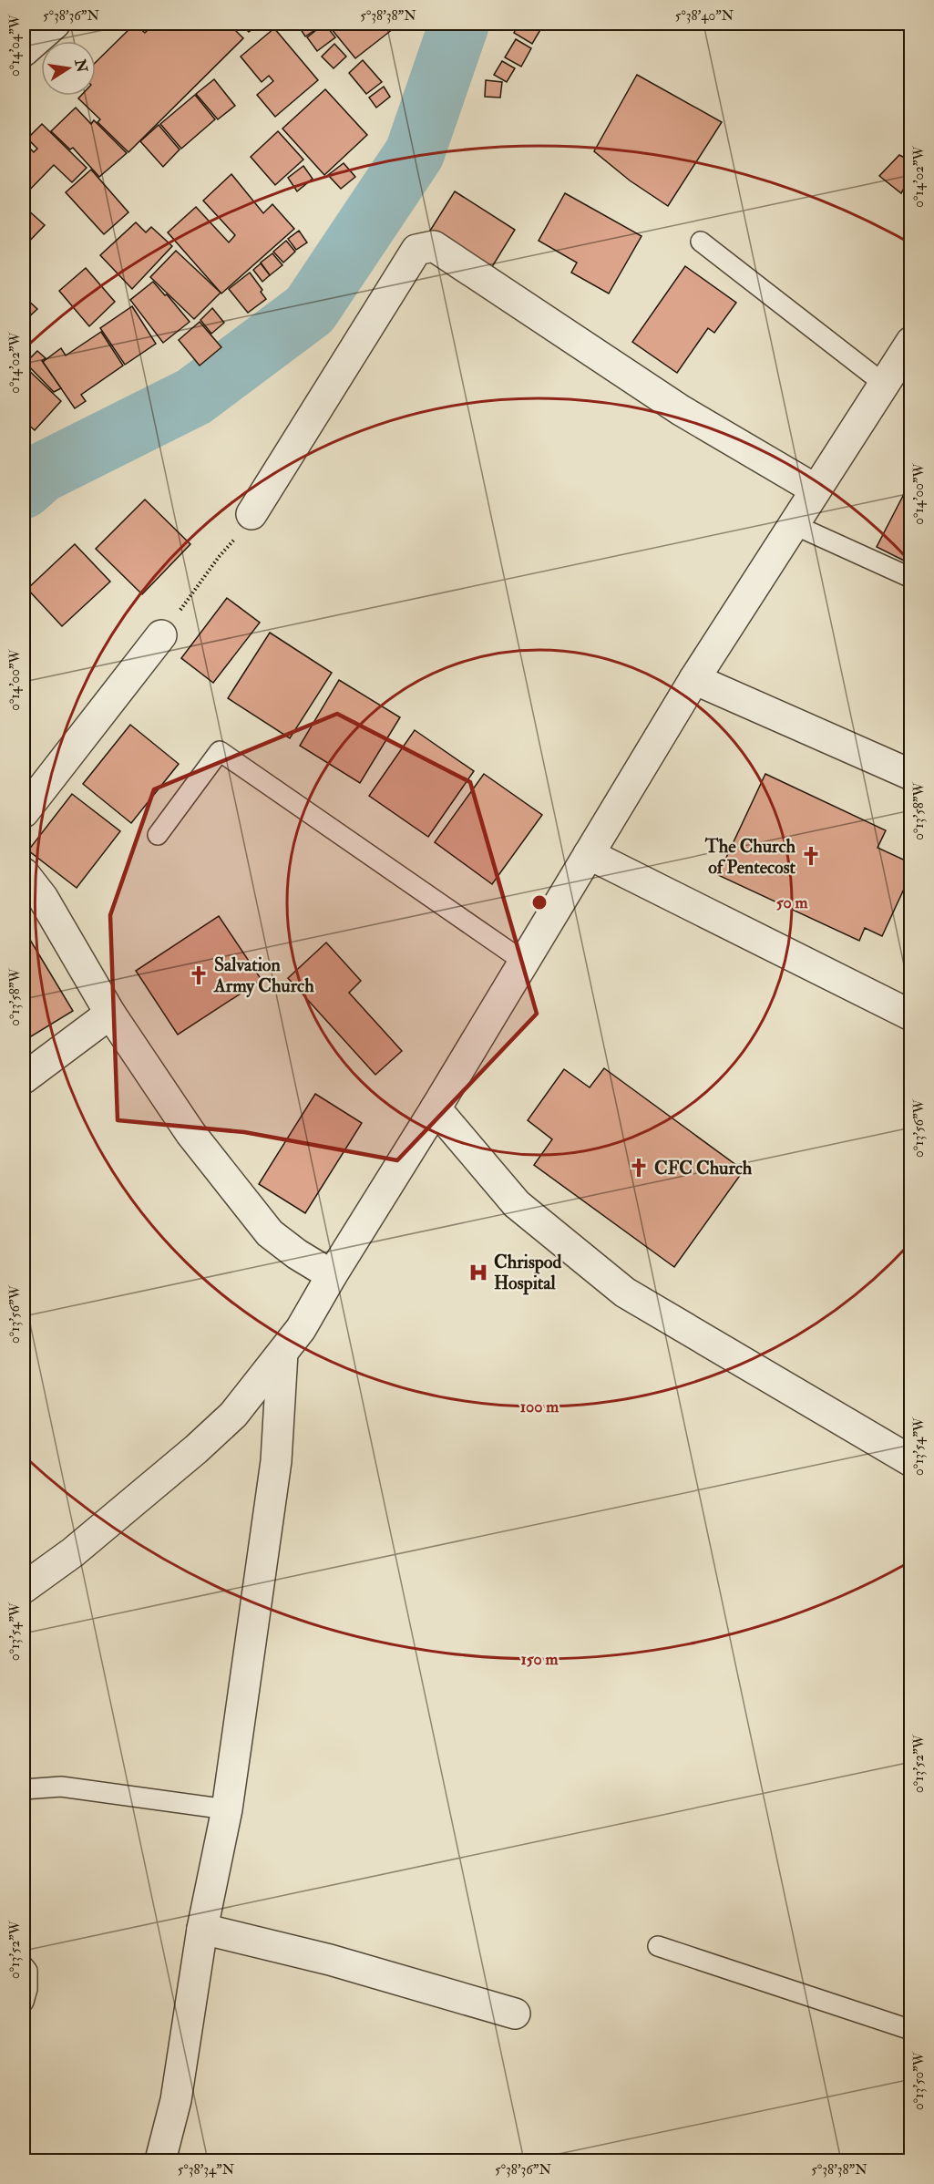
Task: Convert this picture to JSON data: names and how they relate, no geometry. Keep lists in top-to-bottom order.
{
  "places": {
    "church": ["The Church of Pentecost", "Salvation Army Church", "CFC Church"],
    "hospital": ["Chrispod Hospital"]
  },
  "north": "right",
  "coordinates": [
    "5°38'36\"N",
    "5°38'38\"N",
    "5°38'40\"N",
    "0°14'04\"W",
    "0°14'02\"W",
    "0°14'00\"W",
    "0°13'58\"W",
    "0°13'56\"W",
    "0°13'54\"W",
    "0°13'52\"W",
    "0°13'50\"W",
    "5°38'34\"N"
  ],
  "rings": ["50 m", "100 m", "150 m"]
}
